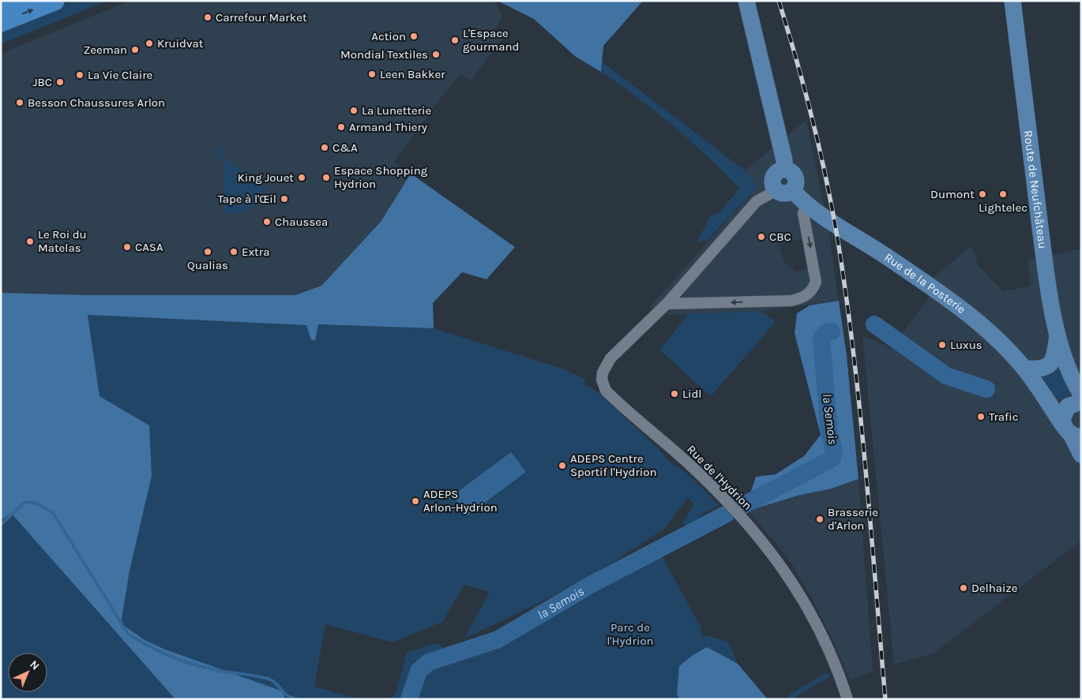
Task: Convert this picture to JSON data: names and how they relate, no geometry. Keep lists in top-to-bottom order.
{
  "streets": {
    "main road": ["Route de Neufchâteau", "Rue de la Posterie"],
    "street": ["Rue de l'Hydrion"]
  },
  "crossings": [
    ["Route de Neufchâteau", "Rue de la Posterie"],
    ["Rue de la Posterie", "Rue de l'Hydrion"]
  ],
  "water": ["la Semois"],
  "parks": ["Parc de l'Hydrion"],
  "places": [
    "Carrefour Market",
    "Action",
    "L'Espace gourmand",
    "Kruidvat",
    "Zeeman",
    "Mondial Textiles",
    "Leen Bakker",
    "La Vie Claire",
    "JBC",
    "Besson Chaussures Arlon",
    "La Lunetterie",
    "Armand Thiery",
    "C&A",
    "King Jouet",
    "Espace Shopping Hydrion",
    "Dumont",
    "Lightelec",
    "Tape à l'Œil",
    "Chaussea",
    "CBC",
    "Le Roi du Matelas",
    "CASA",
    "Qualias",
    "Extra",
    "Luxus",
    "Lidl",
    "Trafic",
    "ADEPS Centre Sportif l'Hydrion",
    "ADEPS Arlon-Hydrion",
    "Brasserie d'Arlon",
    "Delhaize"
  ],
  "north": "top right"
}
